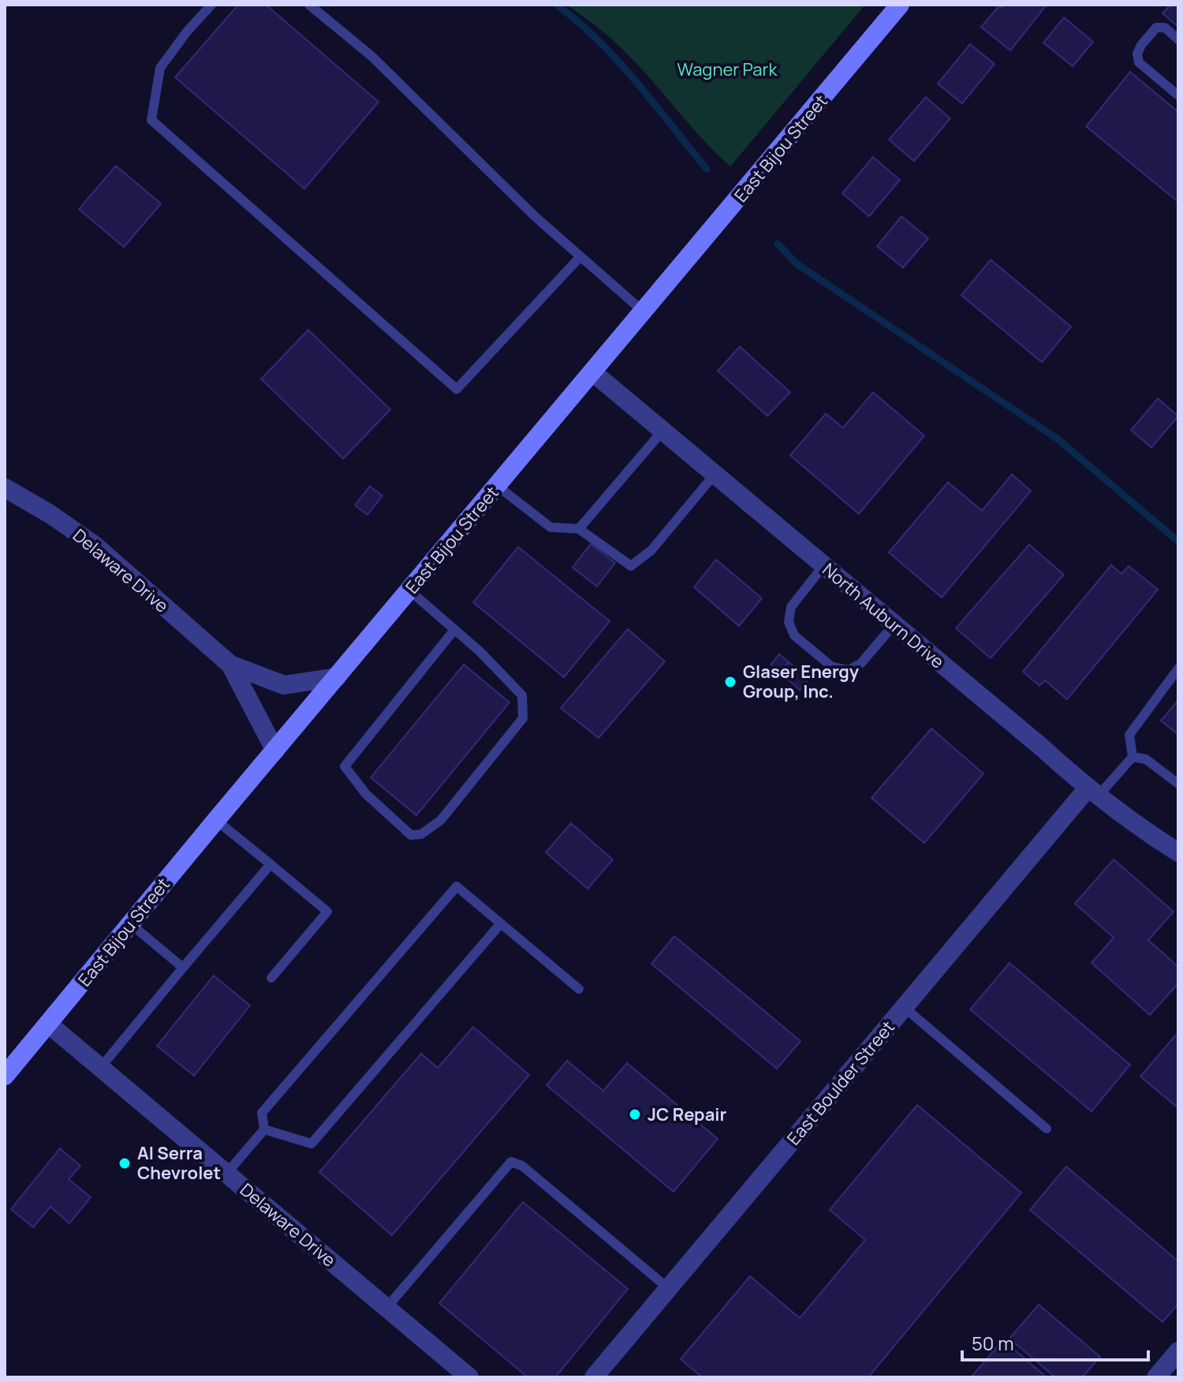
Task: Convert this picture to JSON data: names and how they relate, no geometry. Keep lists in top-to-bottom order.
{
  "streets": {
    "street": [
      "East Bijou Street",
      "Delaware Drive",
      "North Auburn Drive",
      "East Boulder Street"
    ]
  },
  "crossings": [
    ["East Bijou Street", "Delaware Drive"],
    ["East Bijou Street", "North Auburn Drive"],
    ["North Auburn Drive", "East Boulder Street"]
  ],
  "parks": ["Wagner Park"],
  "places": ["Glaser Energy Group, Inc.", "JC Repair", "Al Serra Chevrolet"],
  "scale_bar": "50 m"
}
